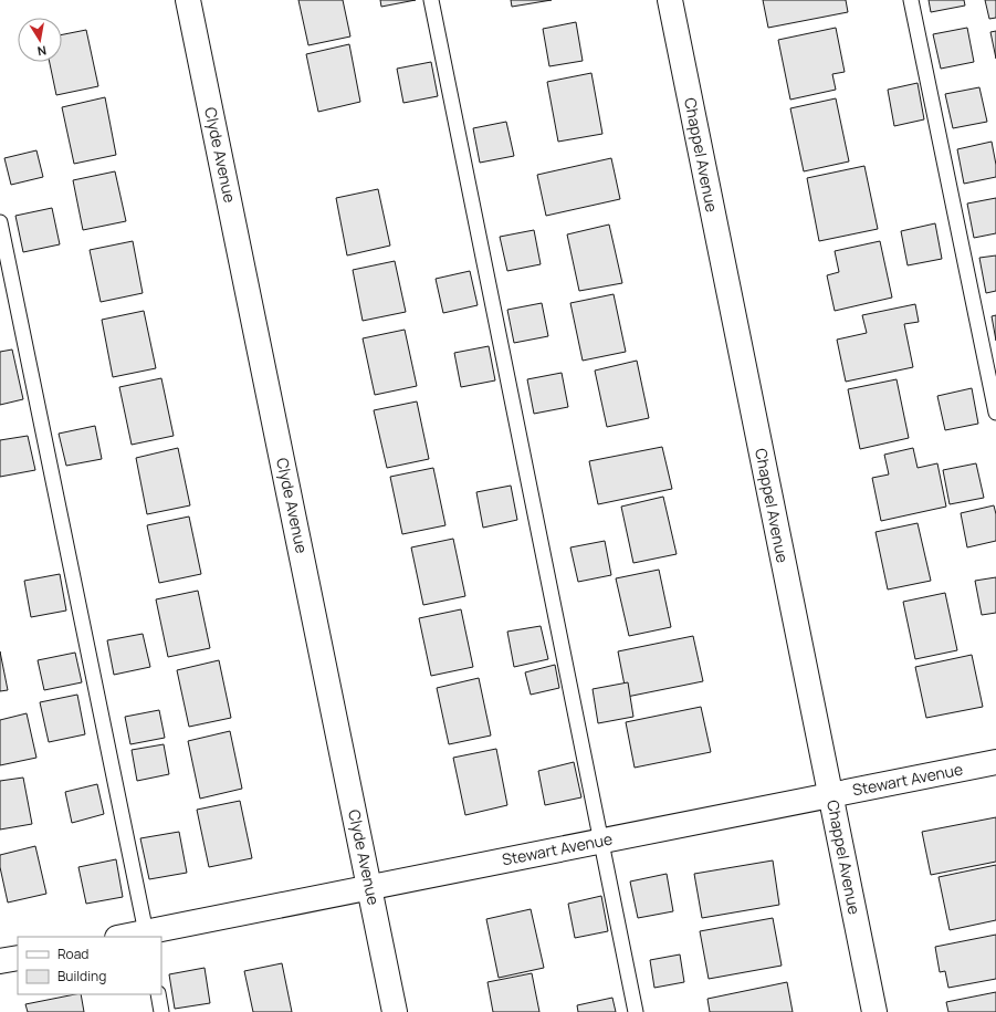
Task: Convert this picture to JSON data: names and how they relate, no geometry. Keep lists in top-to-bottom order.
{
  "streets": {
    "street": ["Clyde Avenue", "Chappel Avenue", "Stewart Avenue"]
  },
  "crossings": [
    ["Clyde Avenue", "Stewart Avenue"],
    ["Chappel Avenue", "Stewart Avenue"]
  ],
  "legend": ["Road", "Building"],
  "north": "bottom"
}
